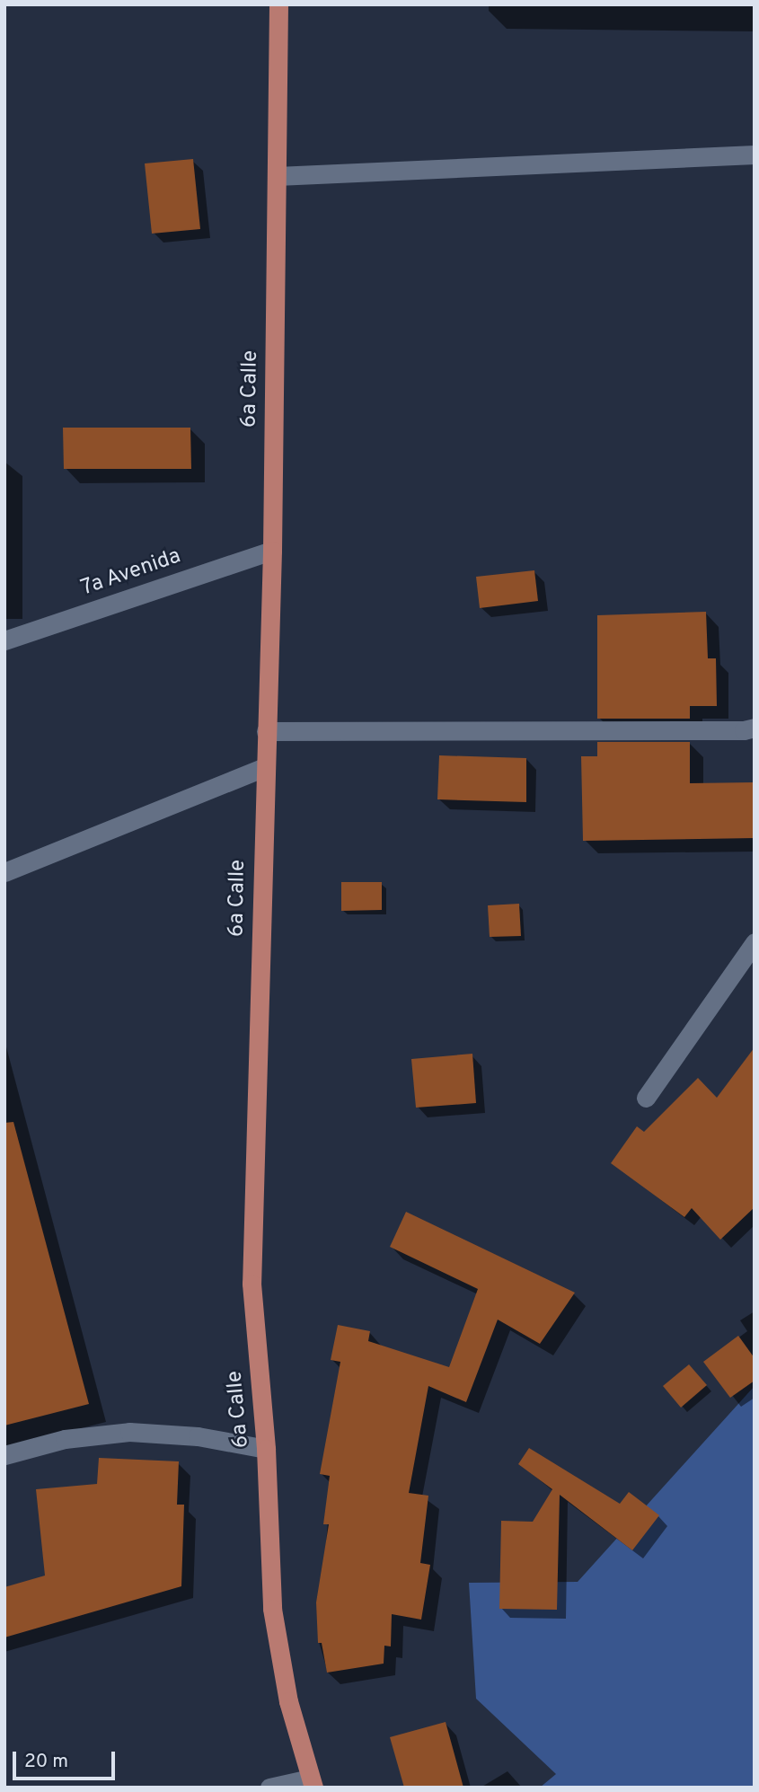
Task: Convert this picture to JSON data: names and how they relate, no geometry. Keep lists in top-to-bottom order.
{
  "streets": {
    "main road": ["6a Calle"],
    "street": ["7a Avenida"]
  },
  "crossings": [
    ["6a Calle", "7a Avenida"]
  ],
  "scale_bar": "20 m"
}
